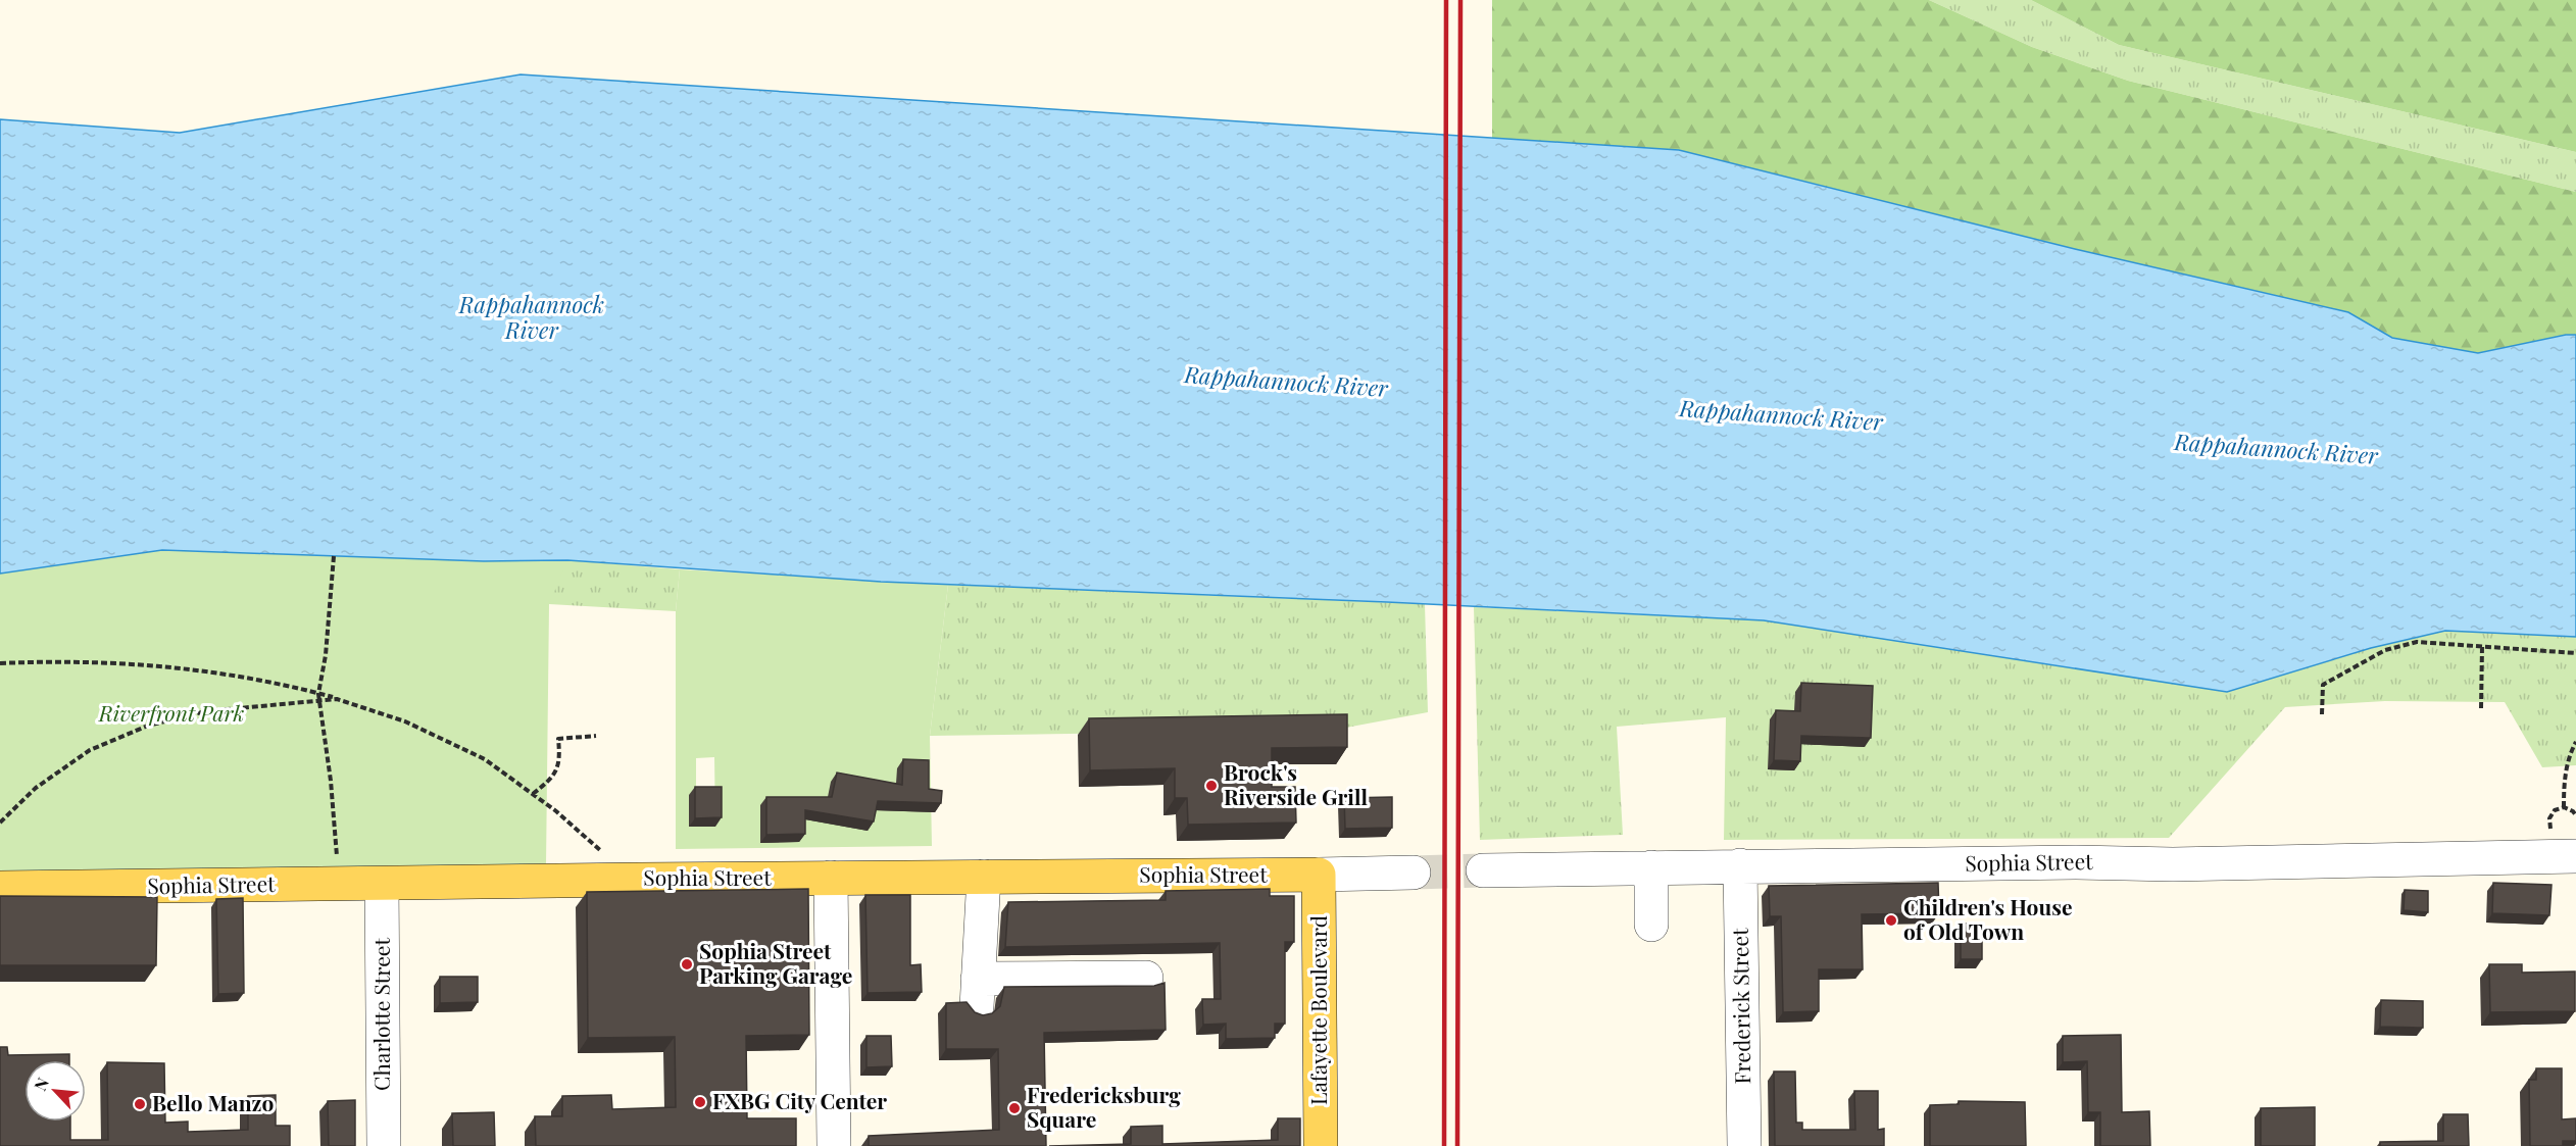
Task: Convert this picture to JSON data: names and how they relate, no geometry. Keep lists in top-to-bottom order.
{
  "streets": {
    "main road": ["Sophia Street", "Lafayette Boulevard"],
    "street": ["Frederick Street", "Charlotte Street"]
  },
  "crossings": [
    ["Sophia Street", "Frederick Street"],
    ["Sophia Street", "Lafayette Boulevard"],
    ["Sophia Street", "Charlotte Street"]
  ],
  "water": ["Rappahannock River"],
  "parks": ["Riverfront Park"],
  "places": [
    "Brock's Riverside Grill",
    "Children's House of Old Town",
    "Sophia Street Parking Garage",
    "FXBG City Center",
    "Bello Manzo",
    "Fredericksburg Square"
  ],
  "north": "top left"
}
